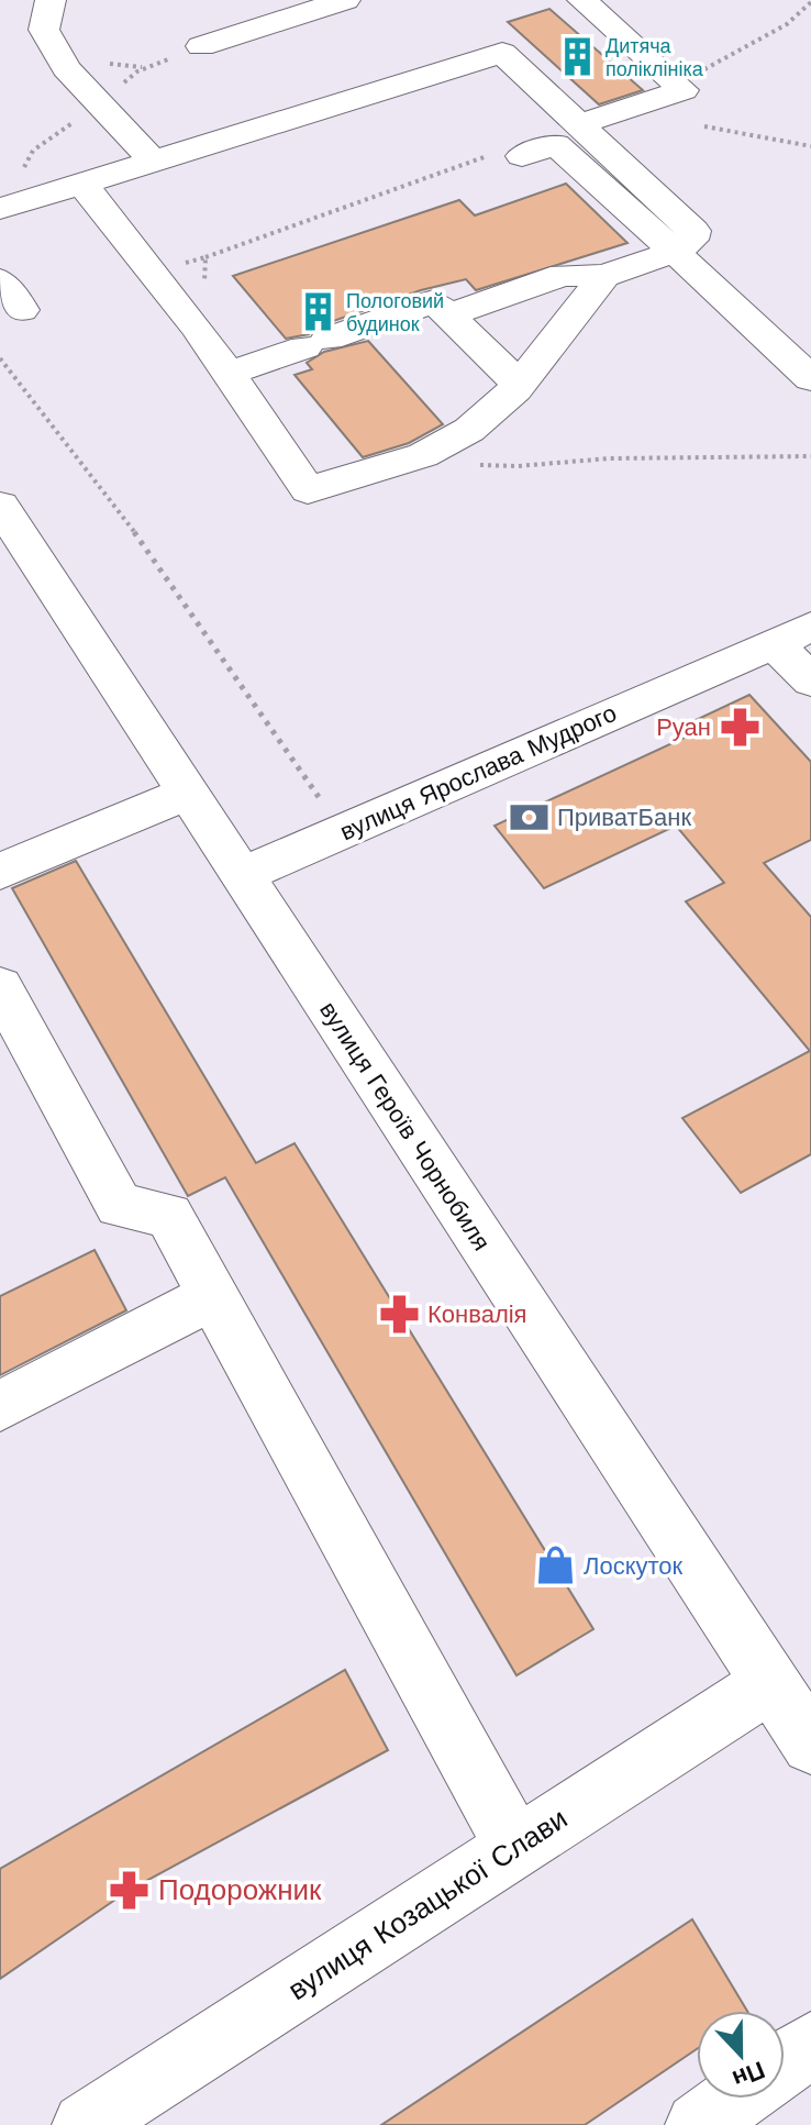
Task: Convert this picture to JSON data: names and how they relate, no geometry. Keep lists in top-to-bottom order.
{
  "streets": {
    "street": ["вулиця Ярослава Мудрого", "вулиця Героїв Чорнобиля", "вулиця Козацької Слави"]
  },
  "crossings": [
    ["вулиця Ярослава Мудрого", "вулиця Героїв Чорнобиля"],
    ["вулиця Героїв Чорнобиля", "вулиця Козацької Слави"]
  ],
  "places": {
    "building": ["Дитяча поліклініка", "Пологовий будинок"],
    "pharmacy": ["Руан", "Конвалія", "Подорожник"],
    "bank": ["ПриватБанк"],
    "shop": ["Лоскуток"]
  },
  "north": "bottom"
}
